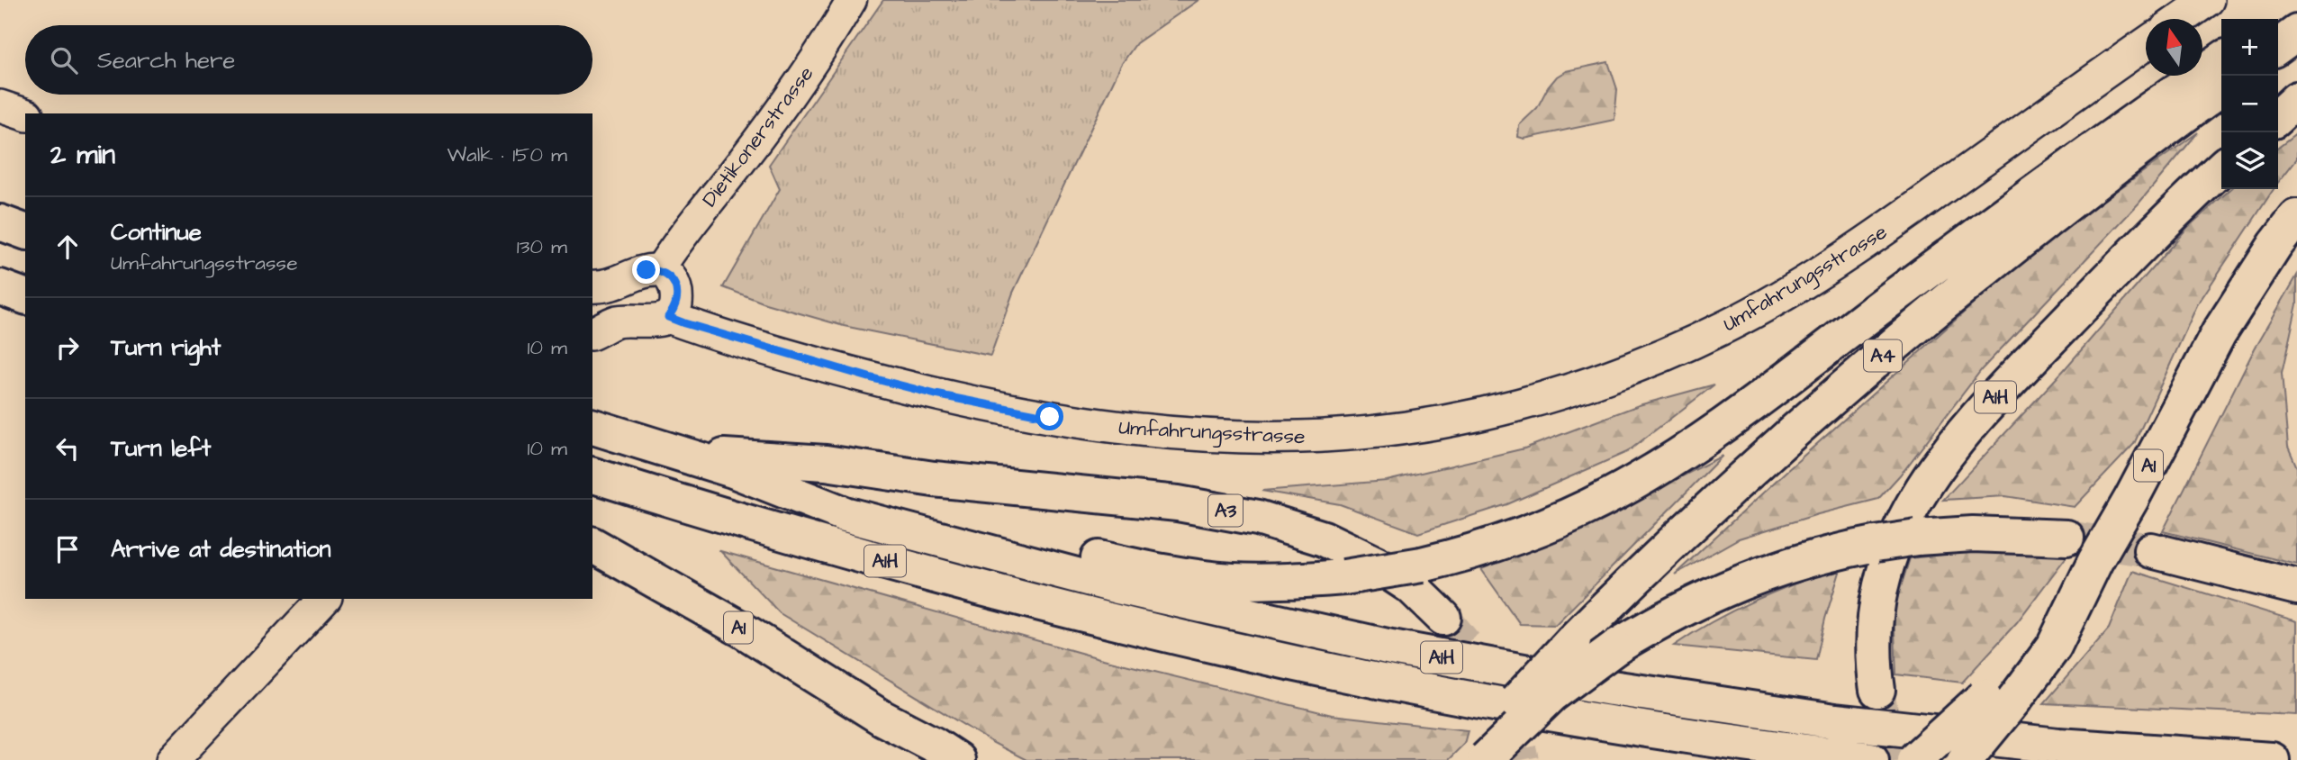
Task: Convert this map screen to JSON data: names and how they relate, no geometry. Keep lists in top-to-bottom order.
{
  "streets": {
    "highway": [
      "A4",
      "A1H",
      "A1",
      "A3"
    ],
    "main road": ["Umfahrungsstrasse"],
    "street": ["Dietikonerstrasse"]
  },
  "north": "top",
  "page": {
    "map_buttons": ["+", "−"],
    "search": "Search here",
    "heading": ["2 min", "Walk · 150 m"],
    "list": [
      ["Continue", "Umfahrungsstrasse", "130 m"],
      ["Turn right", "10 m"],
      ["Turn left", "10 m"],
      "Arrive at destination"
    ]
  }
}
